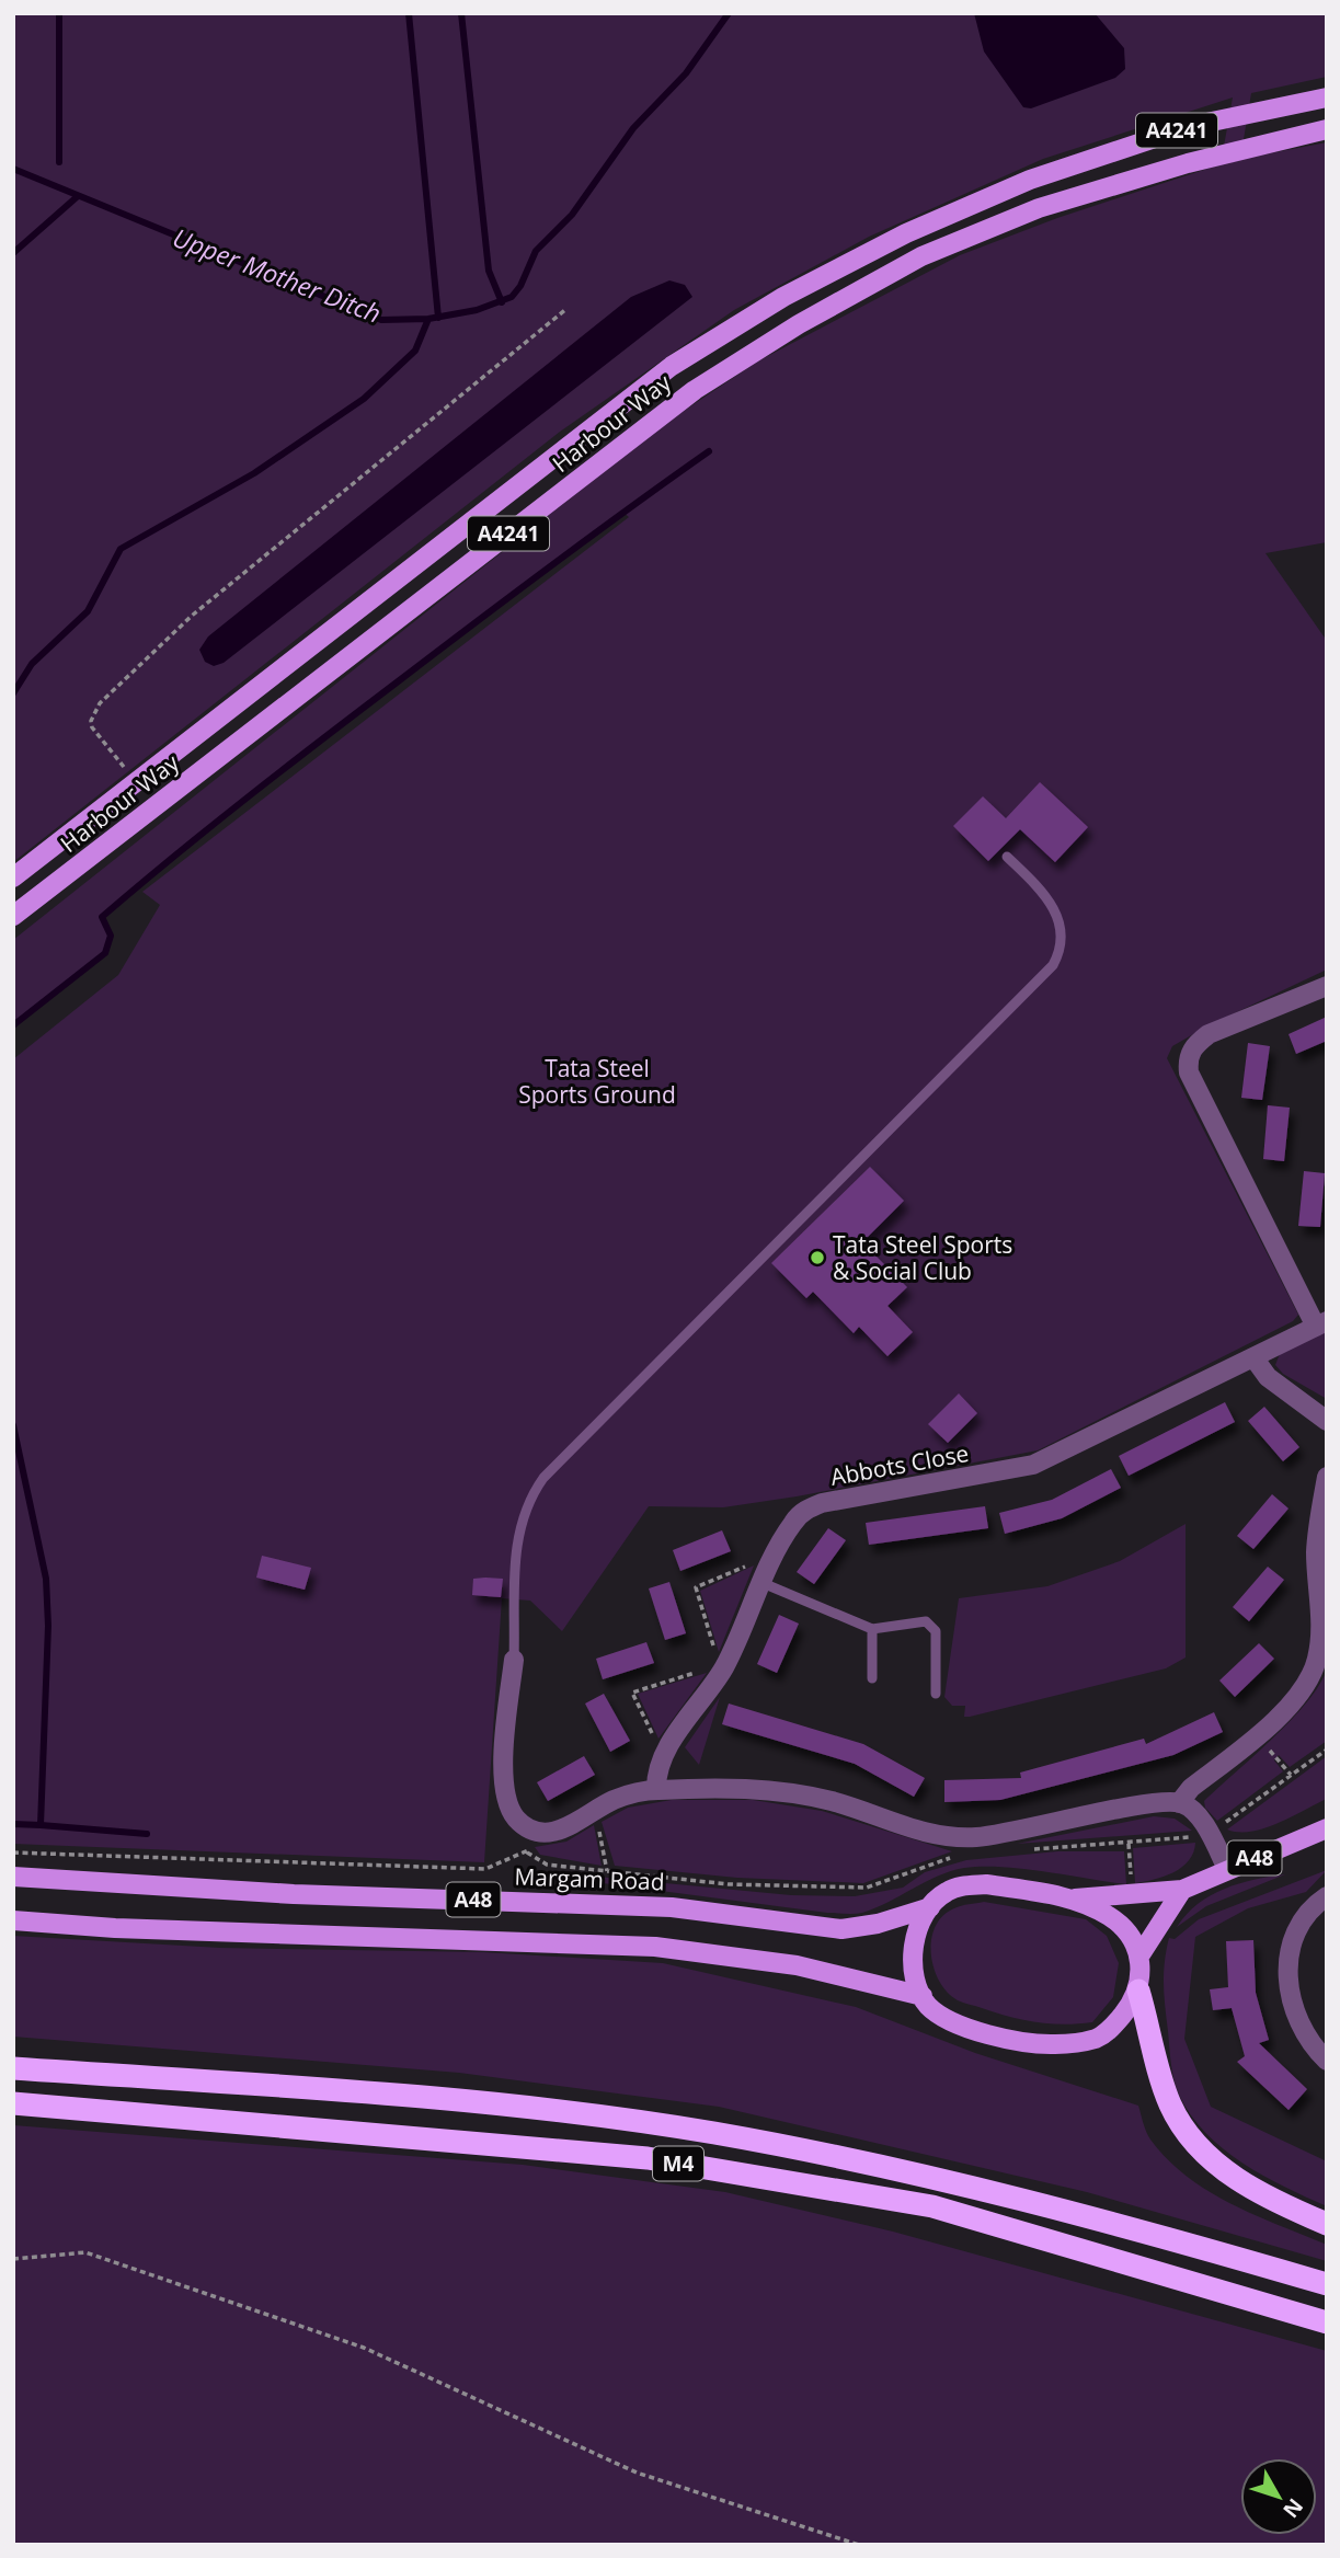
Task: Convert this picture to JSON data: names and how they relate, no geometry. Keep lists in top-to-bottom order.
{
  "streets": {
    "highway": ["M4"],
    "main road": [
      "A4241",
      "Harbour Way",
      "A48",
      "Margam Road"
    ],
    "street": ["Abbots Close"]
  },
  "crossings": [
    ["A48", "Margam Road"]
  ],
  "water": ["Upper Mother Ditch"],
  "parks": ["Tata Steel Sports Ground"],
  "places": ["Tata Steel Sports & Social Club"],
  "north": "bottom right"
}
